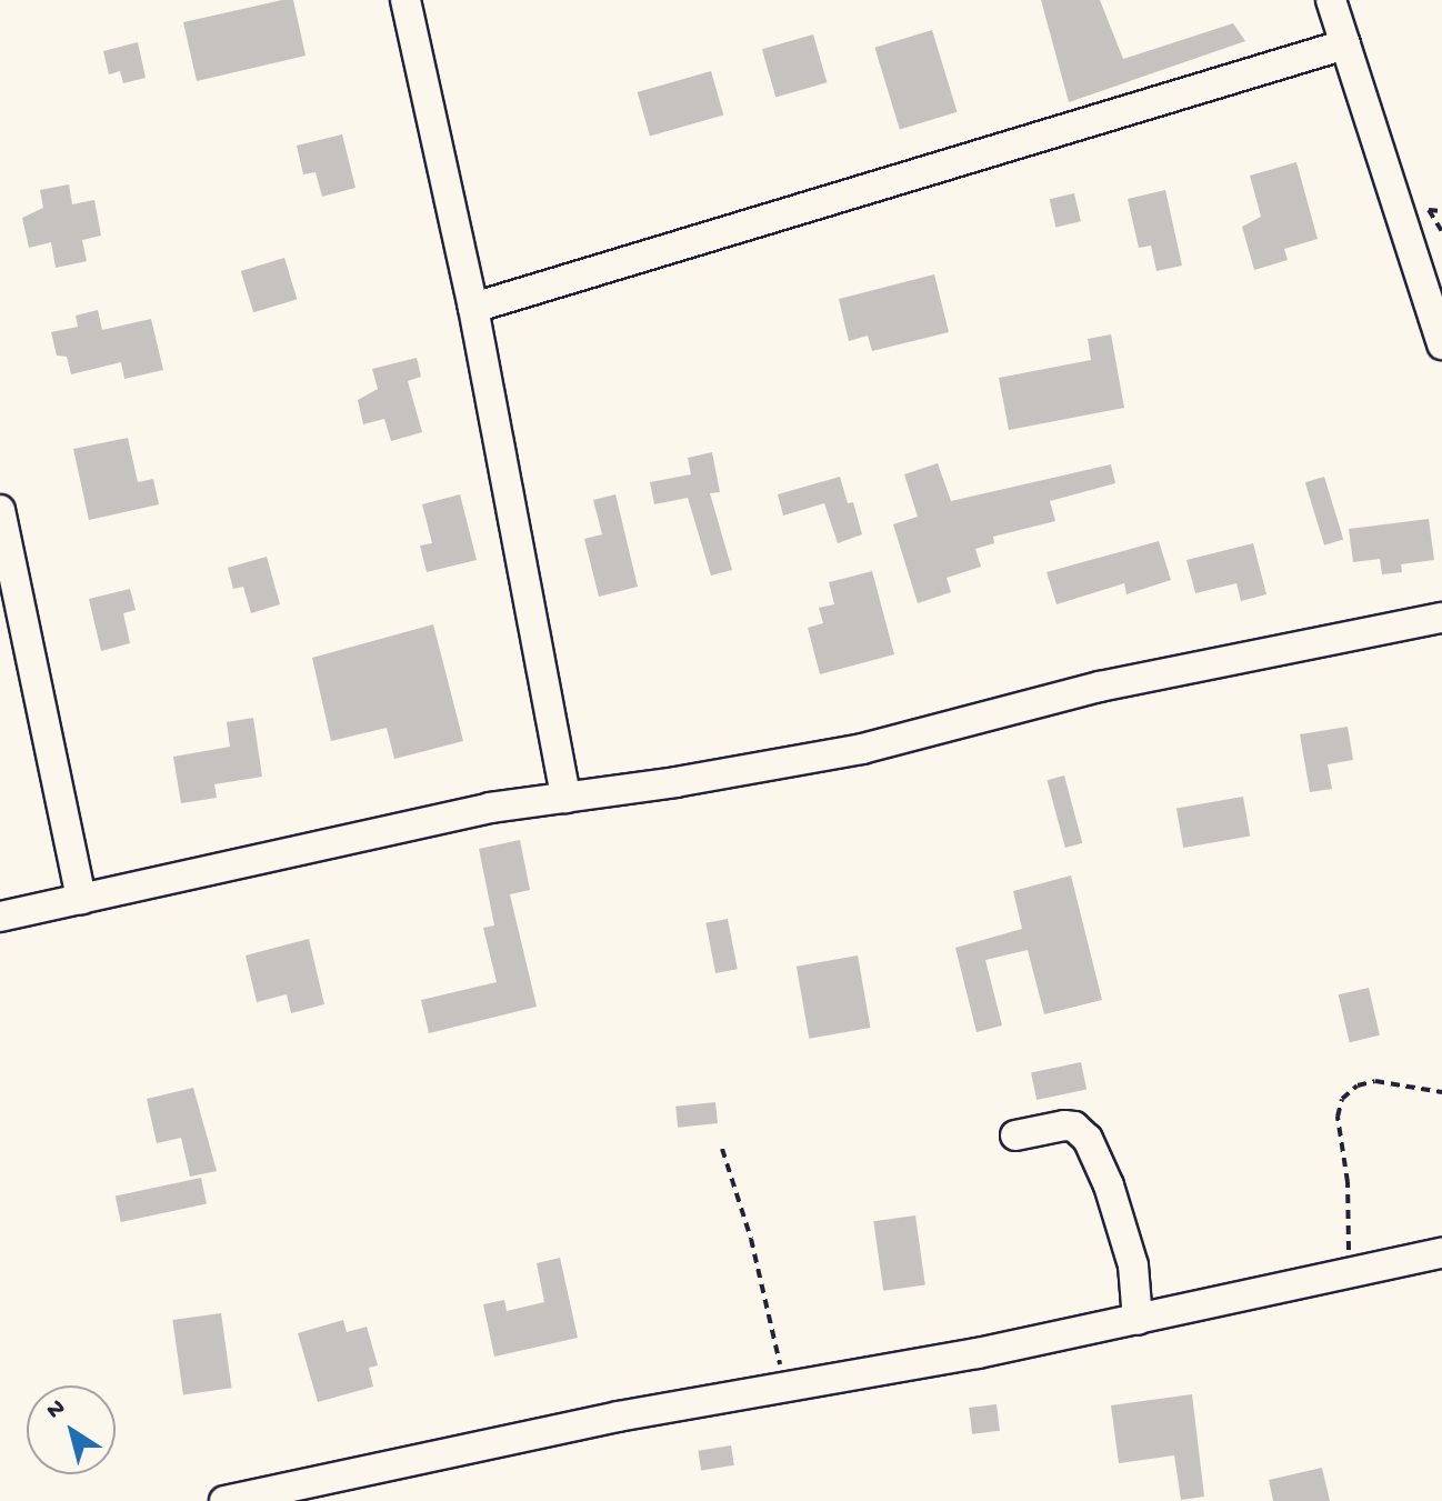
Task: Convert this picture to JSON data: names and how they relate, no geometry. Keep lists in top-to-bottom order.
{
  "north": "top left"
}
